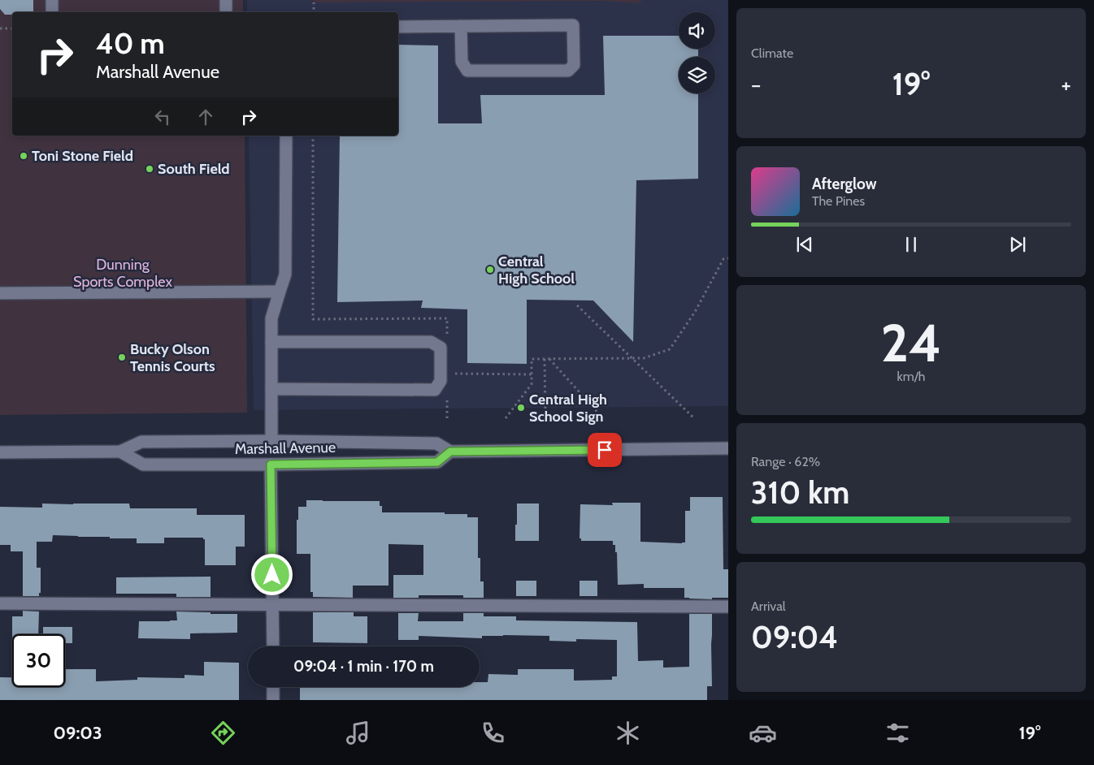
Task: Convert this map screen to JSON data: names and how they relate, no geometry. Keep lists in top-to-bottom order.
{
  "streets": {
    "street": ["Marshall Avenue"]
  },
  "parks": ["Dunning Sports Complex"],
  "places": [
    "Toni Stone Field",
    "South Field",
    "Central High School",
    "Bucky Olson Tennis Courts",
    "Central High School Sign"
  ],
  "page": {
    "tile": [
      "Climate",
      ["24", "km/h"],
      ["Range · 62%", "310 km"],
      ["Arrival", "09:04"]
    ],
    "turn": ["40 m", "Marshall Avenue"],
    "heat": ["−", "19°", "+"],
    "song": ["Afterglow", "The Pines"],
    "limit": "30",
    "trip": "09:04 · 1 min · 170 m",
    "tabs": ["09:03", "19°"]
  }
}
